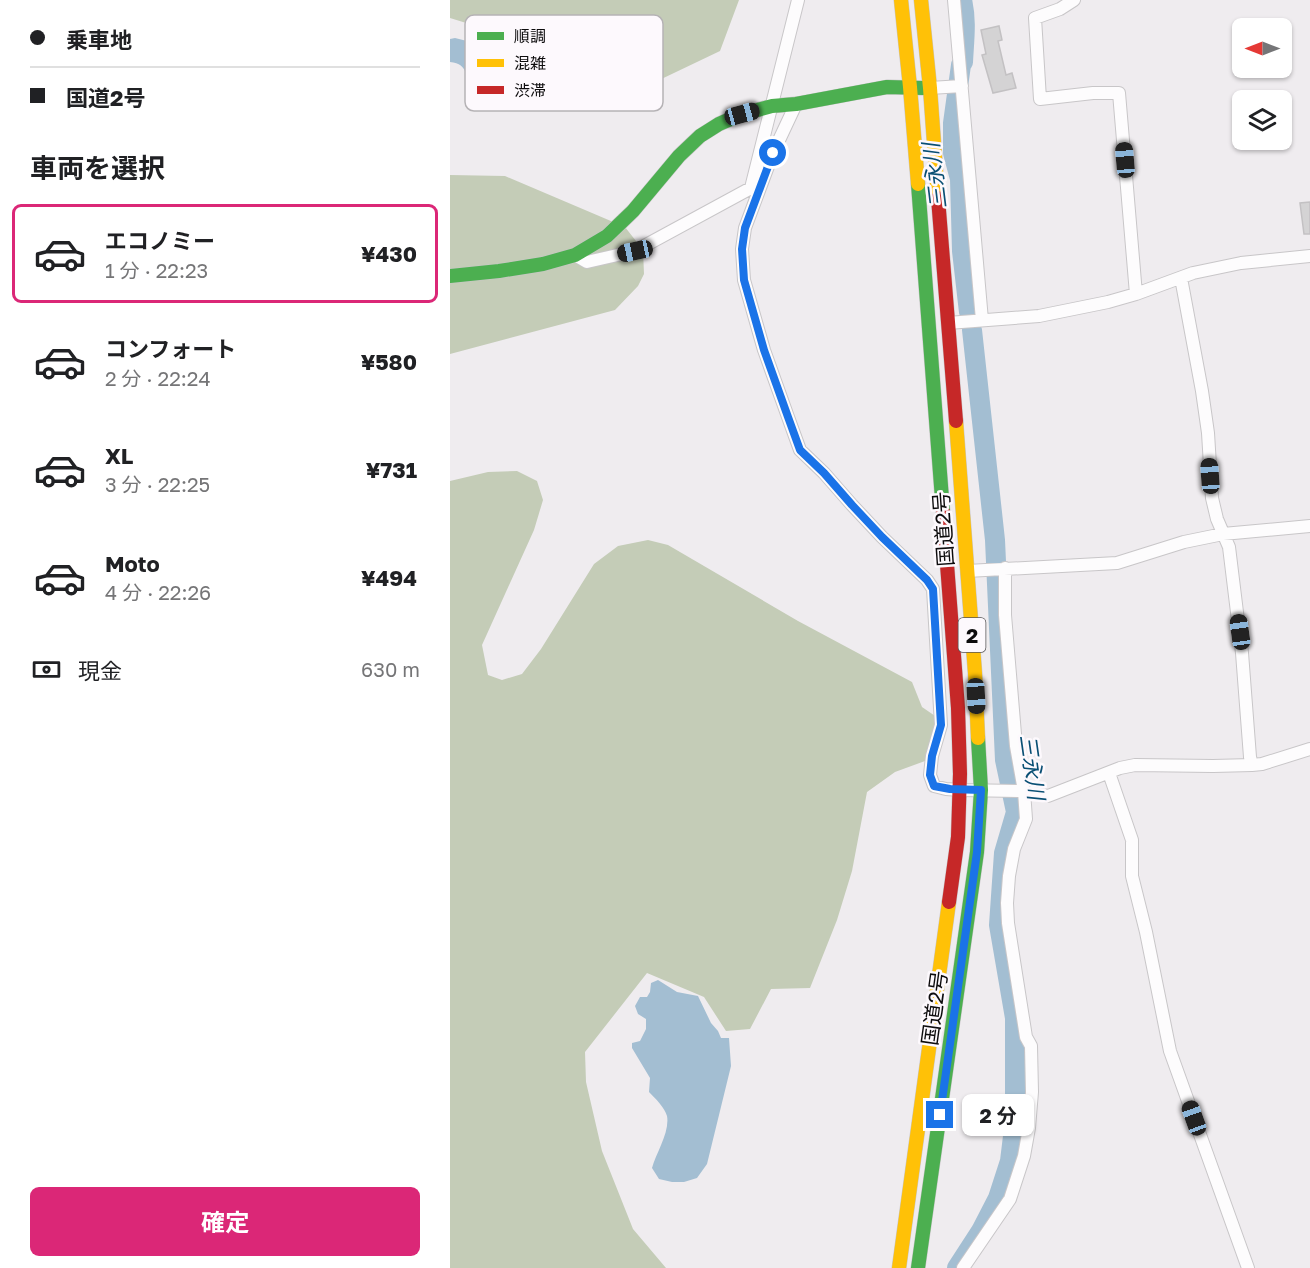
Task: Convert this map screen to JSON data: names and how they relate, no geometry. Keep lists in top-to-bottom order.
{
  "streets": {
    "main road": ["国道2号", "2"]
  },
  "water": ["三永川"],
  "legend": ["順調", "混雑", "渋滞"],
  "north": "left",
  "page": {
    "banner": ["乗車地", "国道2号"],
    "heading": "車両を選択",
    "list": [
      {
        "name": "エコノミー",
        "note": "1 分 · 22:23",
        "value": "¥430"
      },
      {
        "name": "コンフォート",
        "note": "2 分 · 22:24",
        "value": "¥580"
      },
      {
        "name": "XL",
        "note": "3 分 · 22:25",
        "value": "¥731"
      },
      {
        "name": "Moto",
        "note": "4 分 · 22:26",
        "value": "¥494"
      }
    ],
    "pay": ["現金", "630 m"],
    "bubble": "2 分",
    "buttons": "確定"
  }
}
